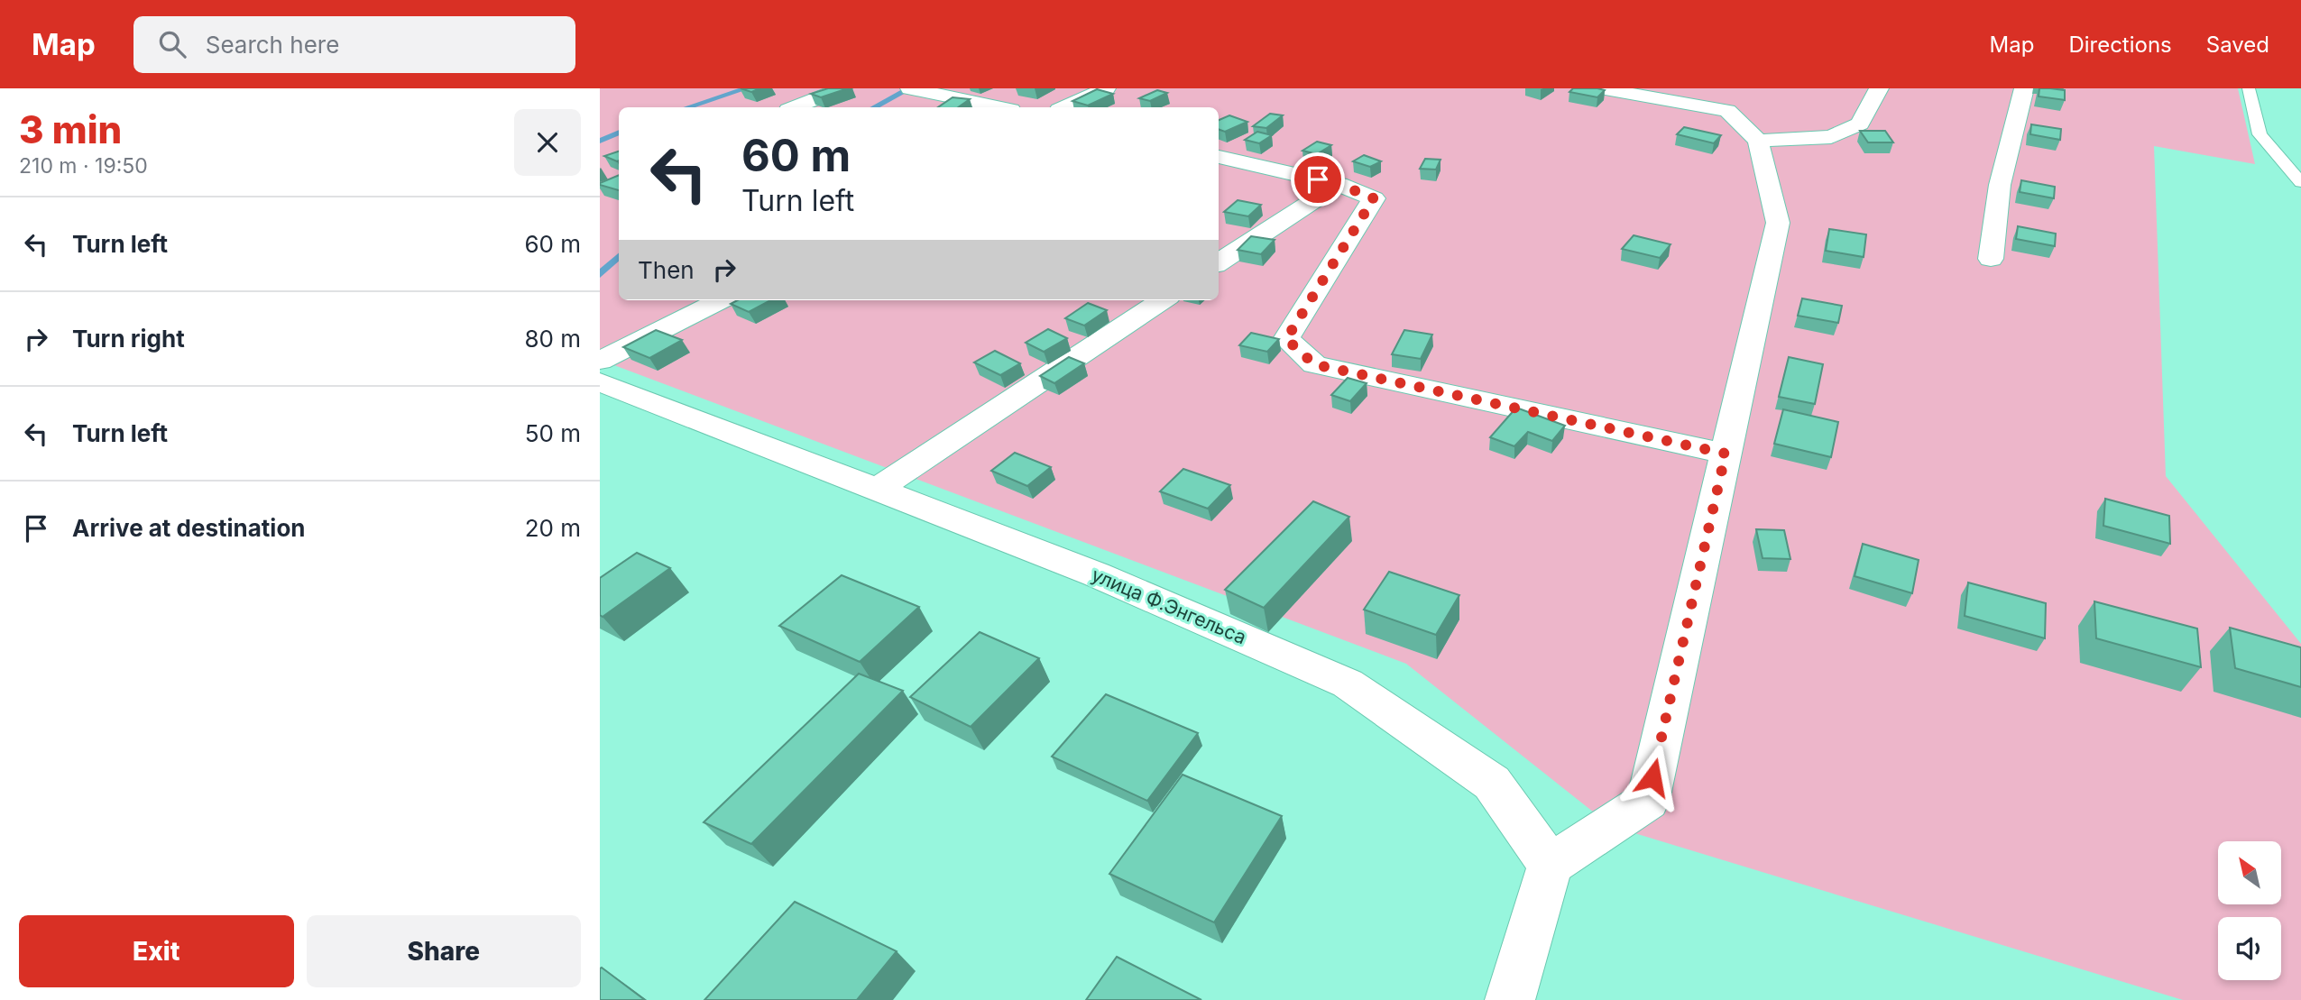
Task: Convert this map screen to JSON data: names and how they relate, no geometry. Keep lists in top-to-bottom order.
{
  "streets": {
    "street": ["улица Ф.Энгельса"]
  },
  "north": "top left",
  "page": {
    "header": "Map",
    "search": "Search here",
    "nav": ["Map", "Directions", "Saved"],
    "heading": ["3 min", "210 m · 19:50"],
    "turn": ["60 m", "Turn left"],
    "list": [
      {
        "name": "Turn left",
        "value": "60 m"
      },
      {
        "name": "Turn right",
        "value": "80 m"
      },
      {
        "name": "Turn left",
        "value": "50 m"
      },
      {
        "name": "Arrive at destination",
        "value": "20 m"
      }
    ],
    "then": "Then",
    "buttons": ["Exit", "Share"]
  }
}
